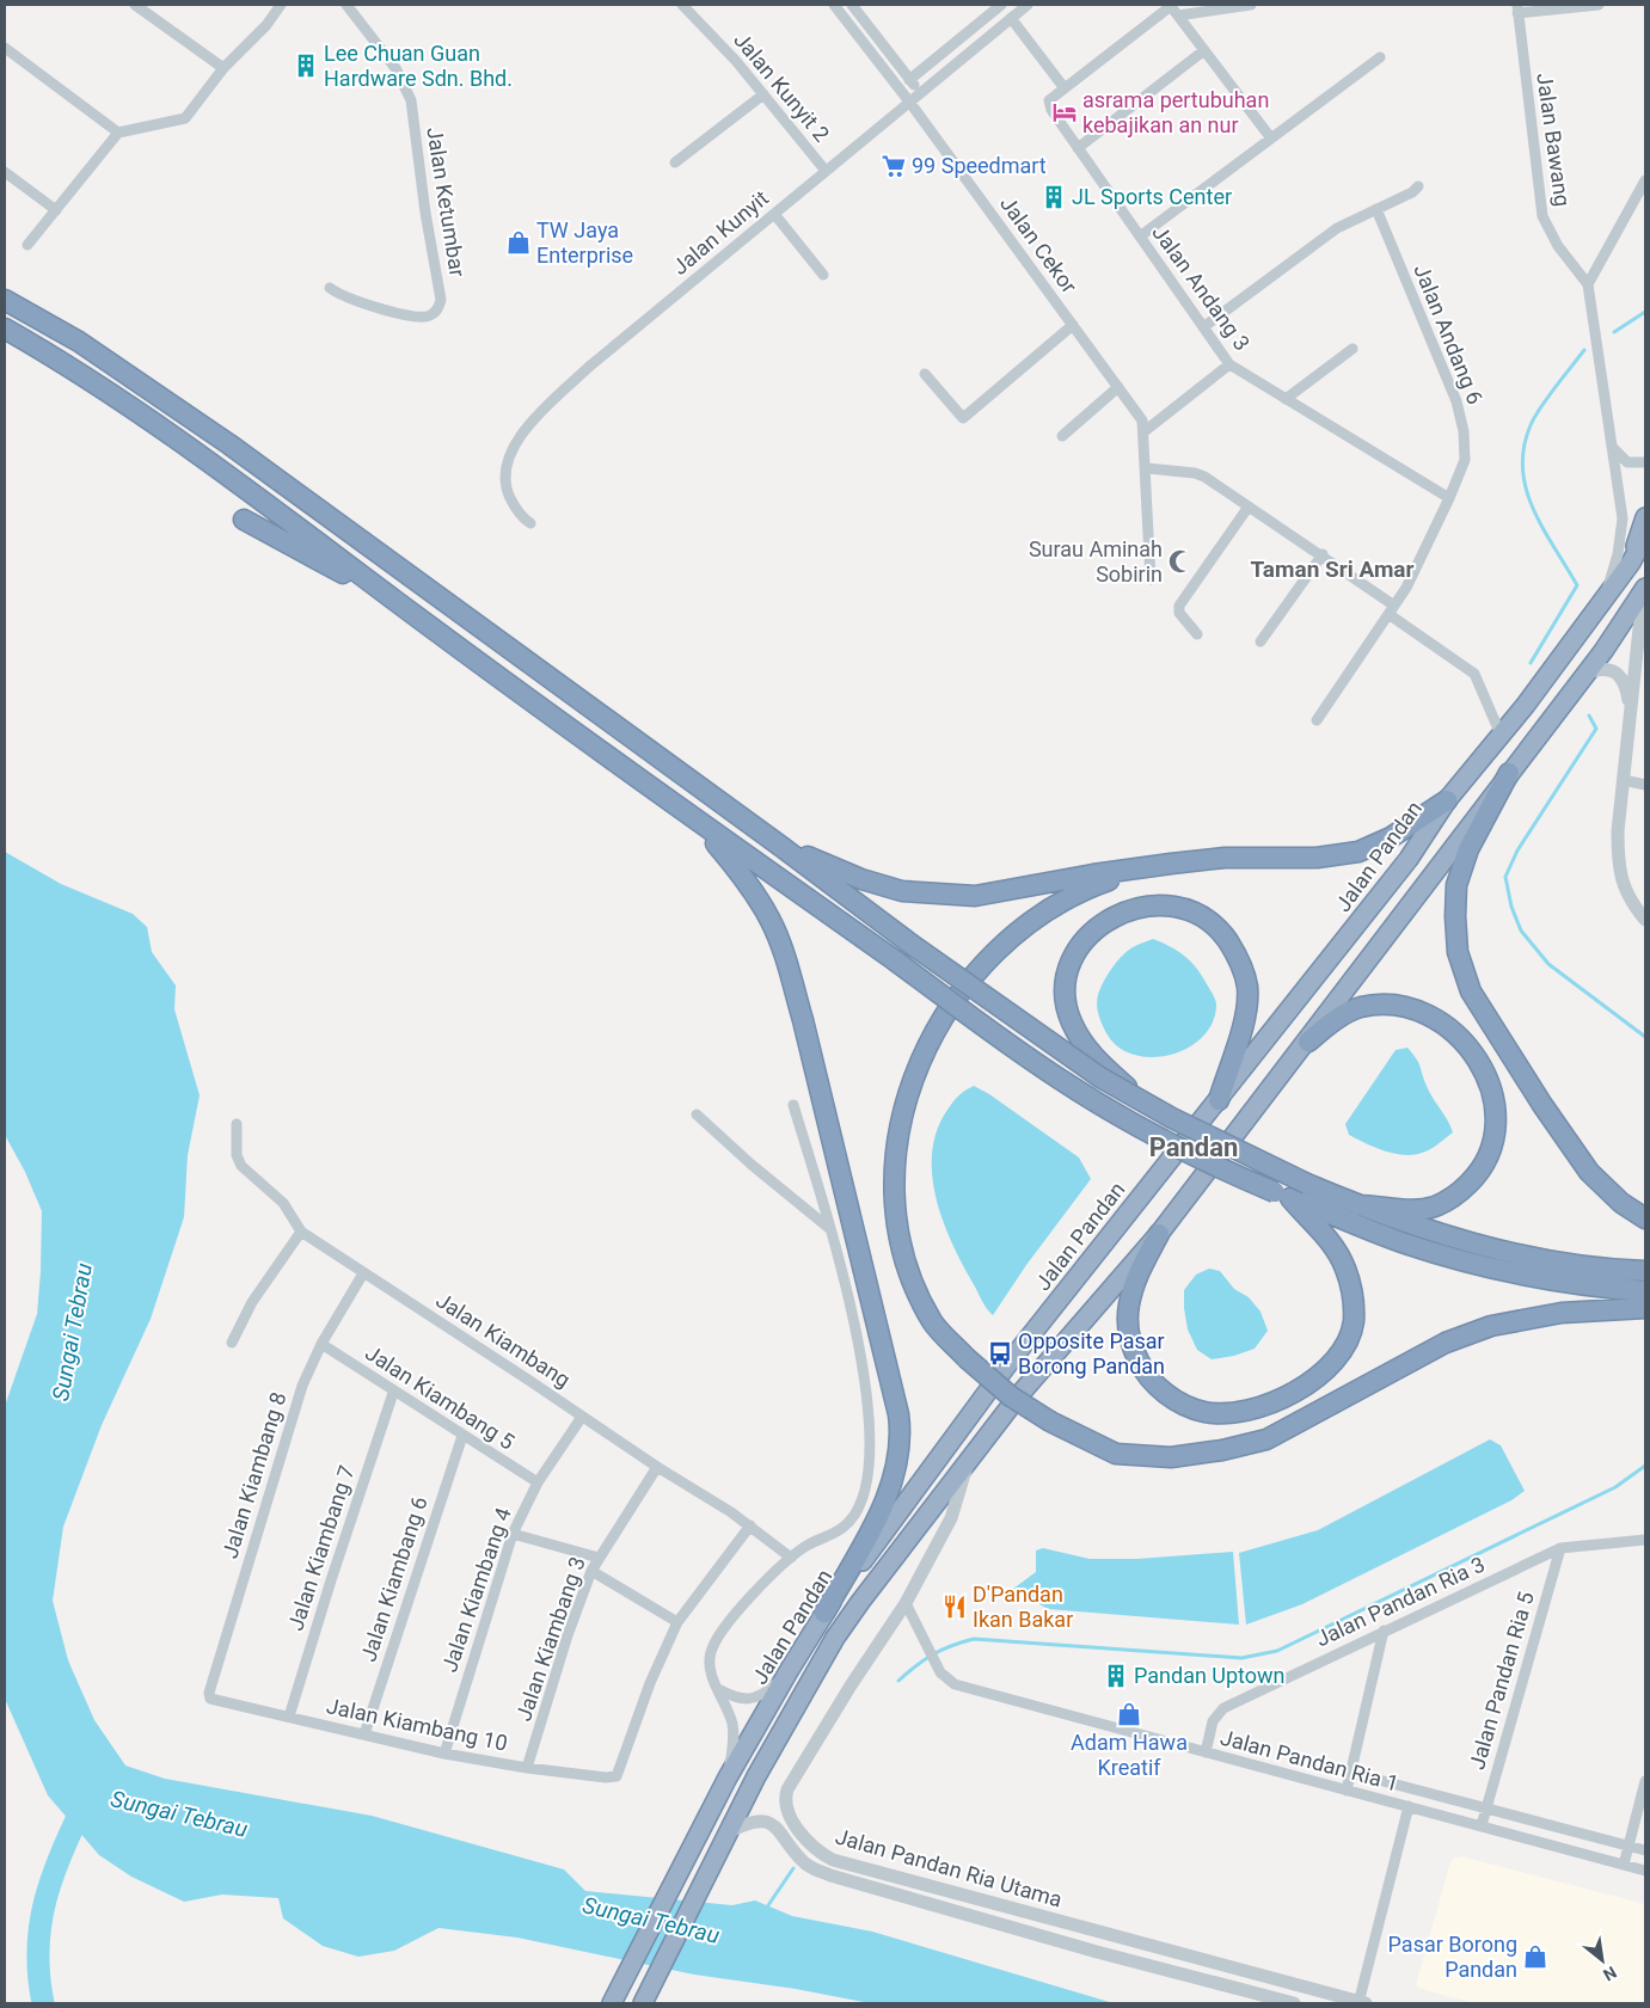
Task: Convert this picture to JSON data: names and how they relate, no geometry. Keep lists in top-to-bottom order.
{
  "streets": {
    "highway": ["Jalan Pandan"],
    "street": [
      "Jalan Kunyit 2",
      "Jalan Bawang",
      "Jalan Ketumbar",
      "Jalan Kunyit",
      "Jalan Cekor",
      "Jalan Andang 3",
      "Jalan Andang 6",
      "Jalan Kiambang",
      "Jalan Kiambang 5",
      "Jalan Kiambang 8",
      "Jalan Kiambang 7",
      "Jalan Kiambang 6",
      "Jalan Kiambang 4",
      "Jalan Pandan Ria 3",
      "Jalan Kiambang 3",
      "Jalan Pandan Ria 5",
      "Jalan Kiambang 10",
      "Jalan Pandan Ria 1",
      "Jalan Pandan Ria Utama"
    ]
  },
  "crossings": [
    ["Jalan Kunyit 2", "Jalan Kunyit"],
    ["Jalan Bawang", "Jalan Pandan"],
    ["Jalan Kunyit", "Jalan Cekor"],
    ["Jalan Andang 3", "Jalan Andang 6"],
    ["Jalan Pandan", "Jalan Pandan Ria Utama"],
    ["Jalan Kiambang", "Jalan Kiambang 8"],
    ["Jalan Kiambang", "Jalan Kiambang 4"],
    ["Jalan Kiambang", "Jalan Kiambang 3"],
    ["Jalan Kiambang 5", "Jalan Kiambang 8"],
    ["Jalan Kiambang 5", "Jalan Kiambang 7"],
    ["Jalan Kiambang 5", "Jalan Kiambang 6"],
    ["Jalan Kiambang 5", "Jalan Kiambang 4"],
    ["Jalan Kiambang 8", "Jalan Kiambang 10"],
    ["Jalan Kiambang 7", "Jalan Kiambang 10"],
    ["Jalan Kiambang 6", "Jalan Kiambang 10"],
    ["Jalan Kiambang 4", "Jalan Kiambang 10"],
    ["Jalan Pandan Ria 3", "Jalan Pandan Ria 5"],
    ["Jalan Pandan Ria 3", "Jalan Pandan Ria 1"],
    ["Jalan Kiambang 3", "Jalan Kiambang 10"],
    ["Jalan Pandan Ria 5", "Jalan Pandan Ria 1"],
    ["Jalan Pandan Ria 1", "Jalan Pandan Ria Utama"]
  ],
  "districts": ["Taman Sri Amar", "Pandan"],
  "water": ["Sungai Tebrau"],
  "places": {
    "building": ["Lee Chuan Guan Hardware Sdn. Bhd.", "JL Sports Center", "Pandan Uptown"],
    "hotel": ["asrama pertubuhan kebajikan an nur"],
    "supermarket": ["99 Speedmart"],
    "shop": ["TW Jaya Enterprise", "Adam Hawa Kreatif", "Pasar Borong Pandan"],
    "mosque": ["Surau Aminah Sobirin"],
    "bus stop": ["Opposite Pasar Borong Pandan"],
    "restaurant": ["D'Pandan Ikan Bakar"]
  },
  "north": "bottom right"
}
